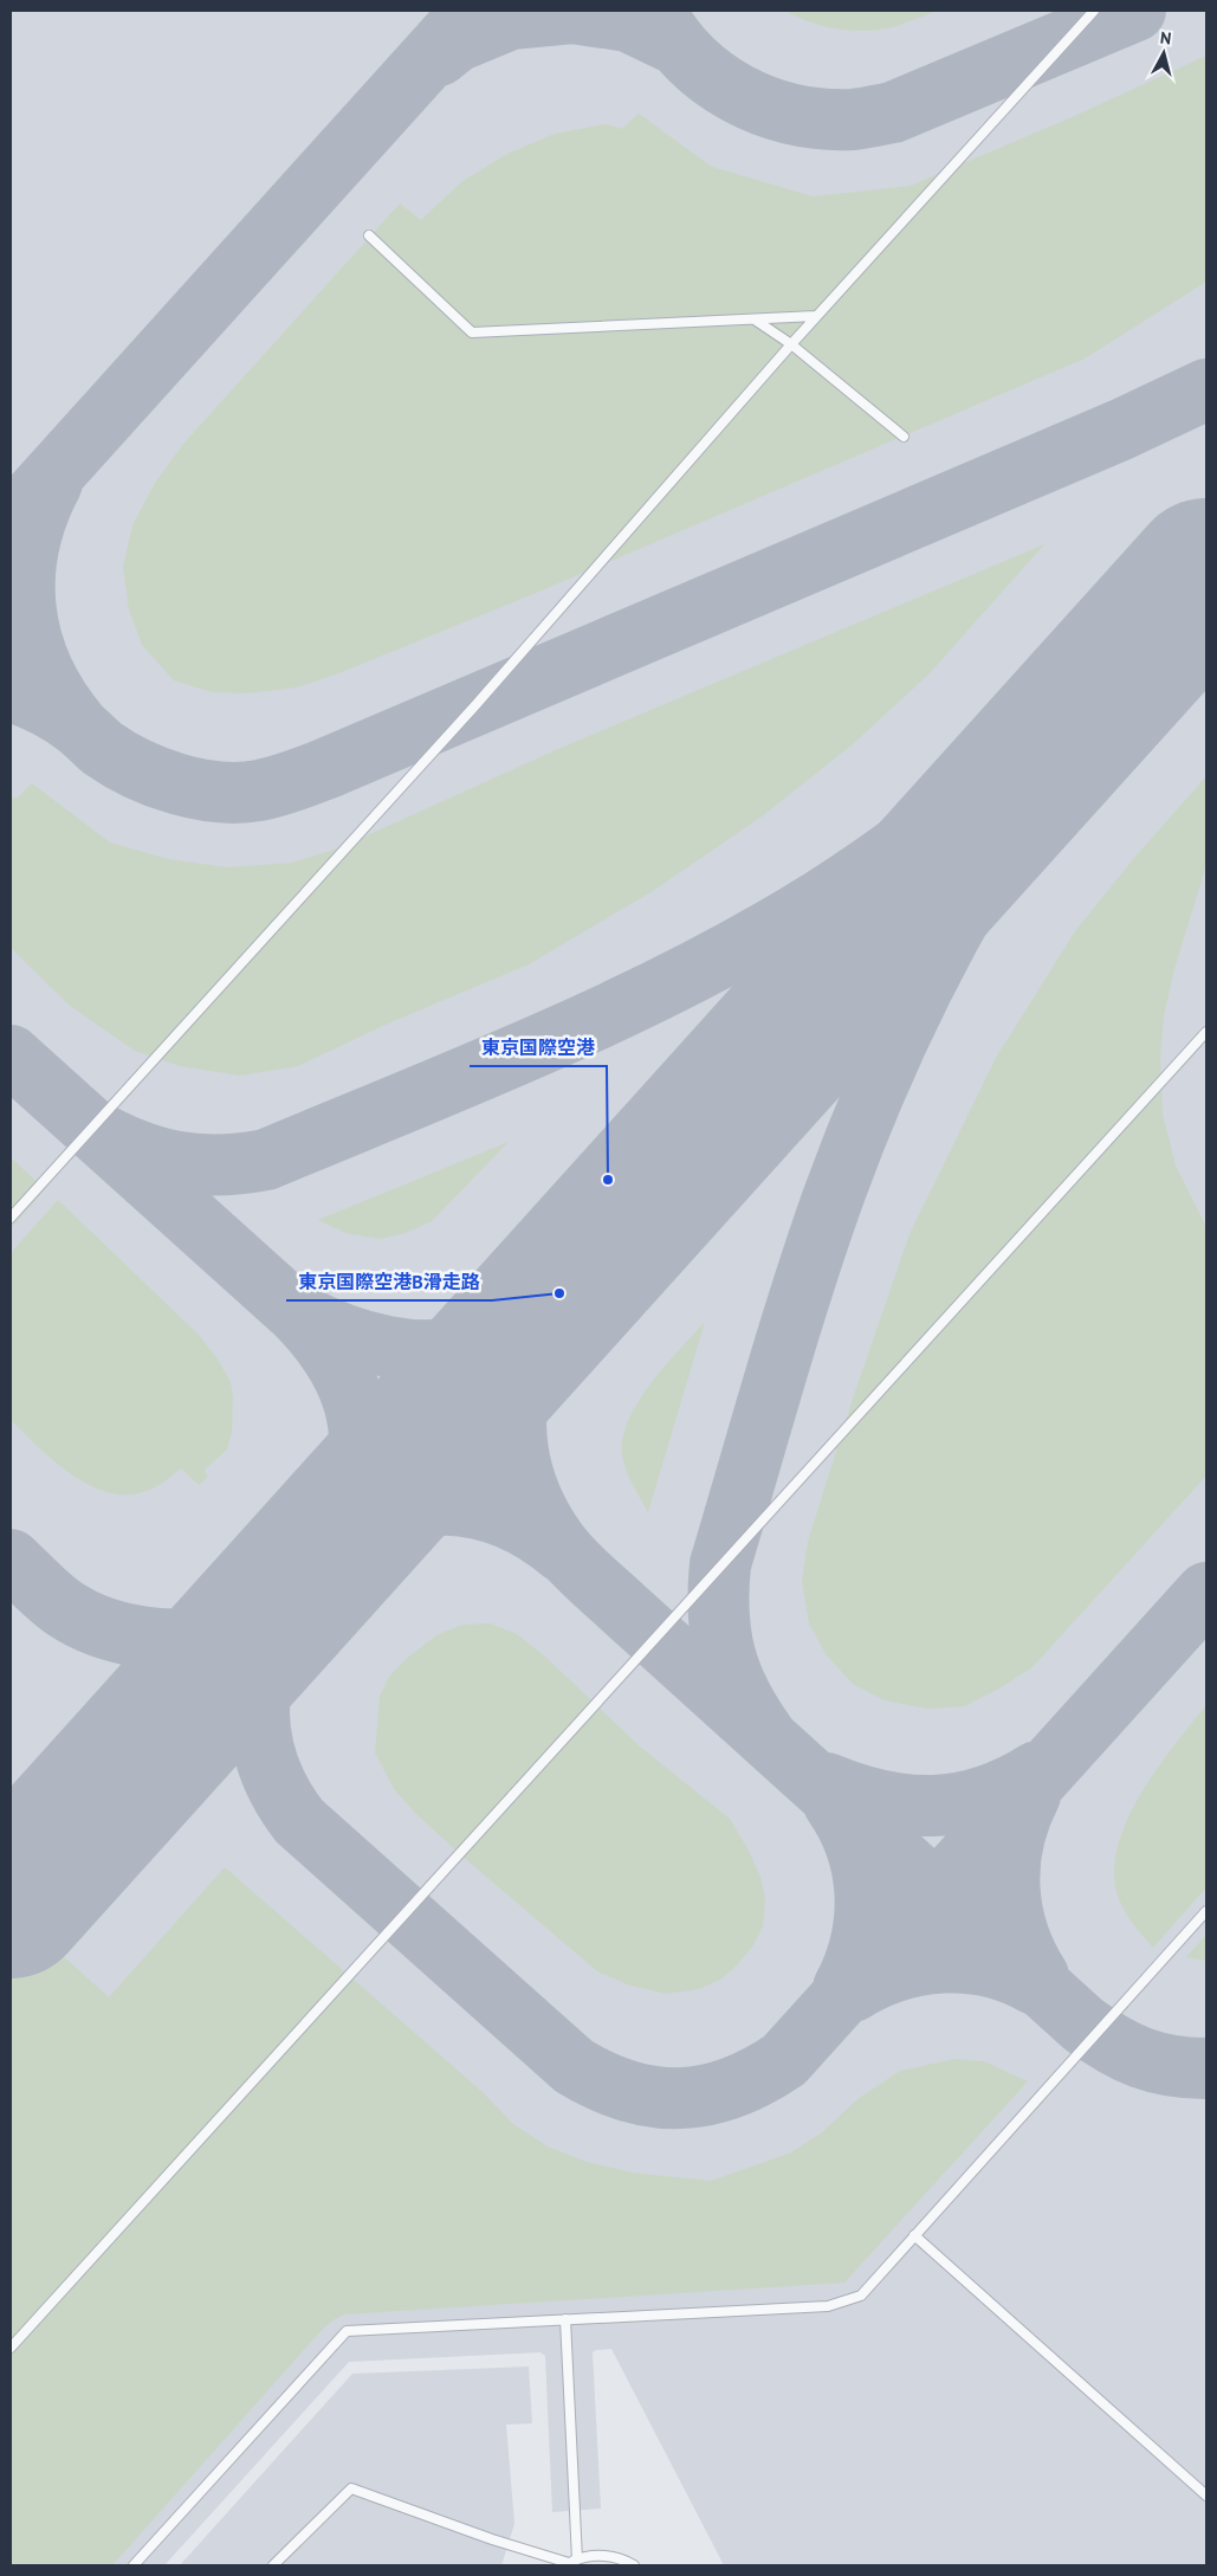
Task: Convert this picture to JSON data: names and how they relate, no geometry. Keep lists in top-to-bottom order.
{
  "places": ["東京国際空港", "東京国際空港B滑走路"],
  "north": "top"
}
